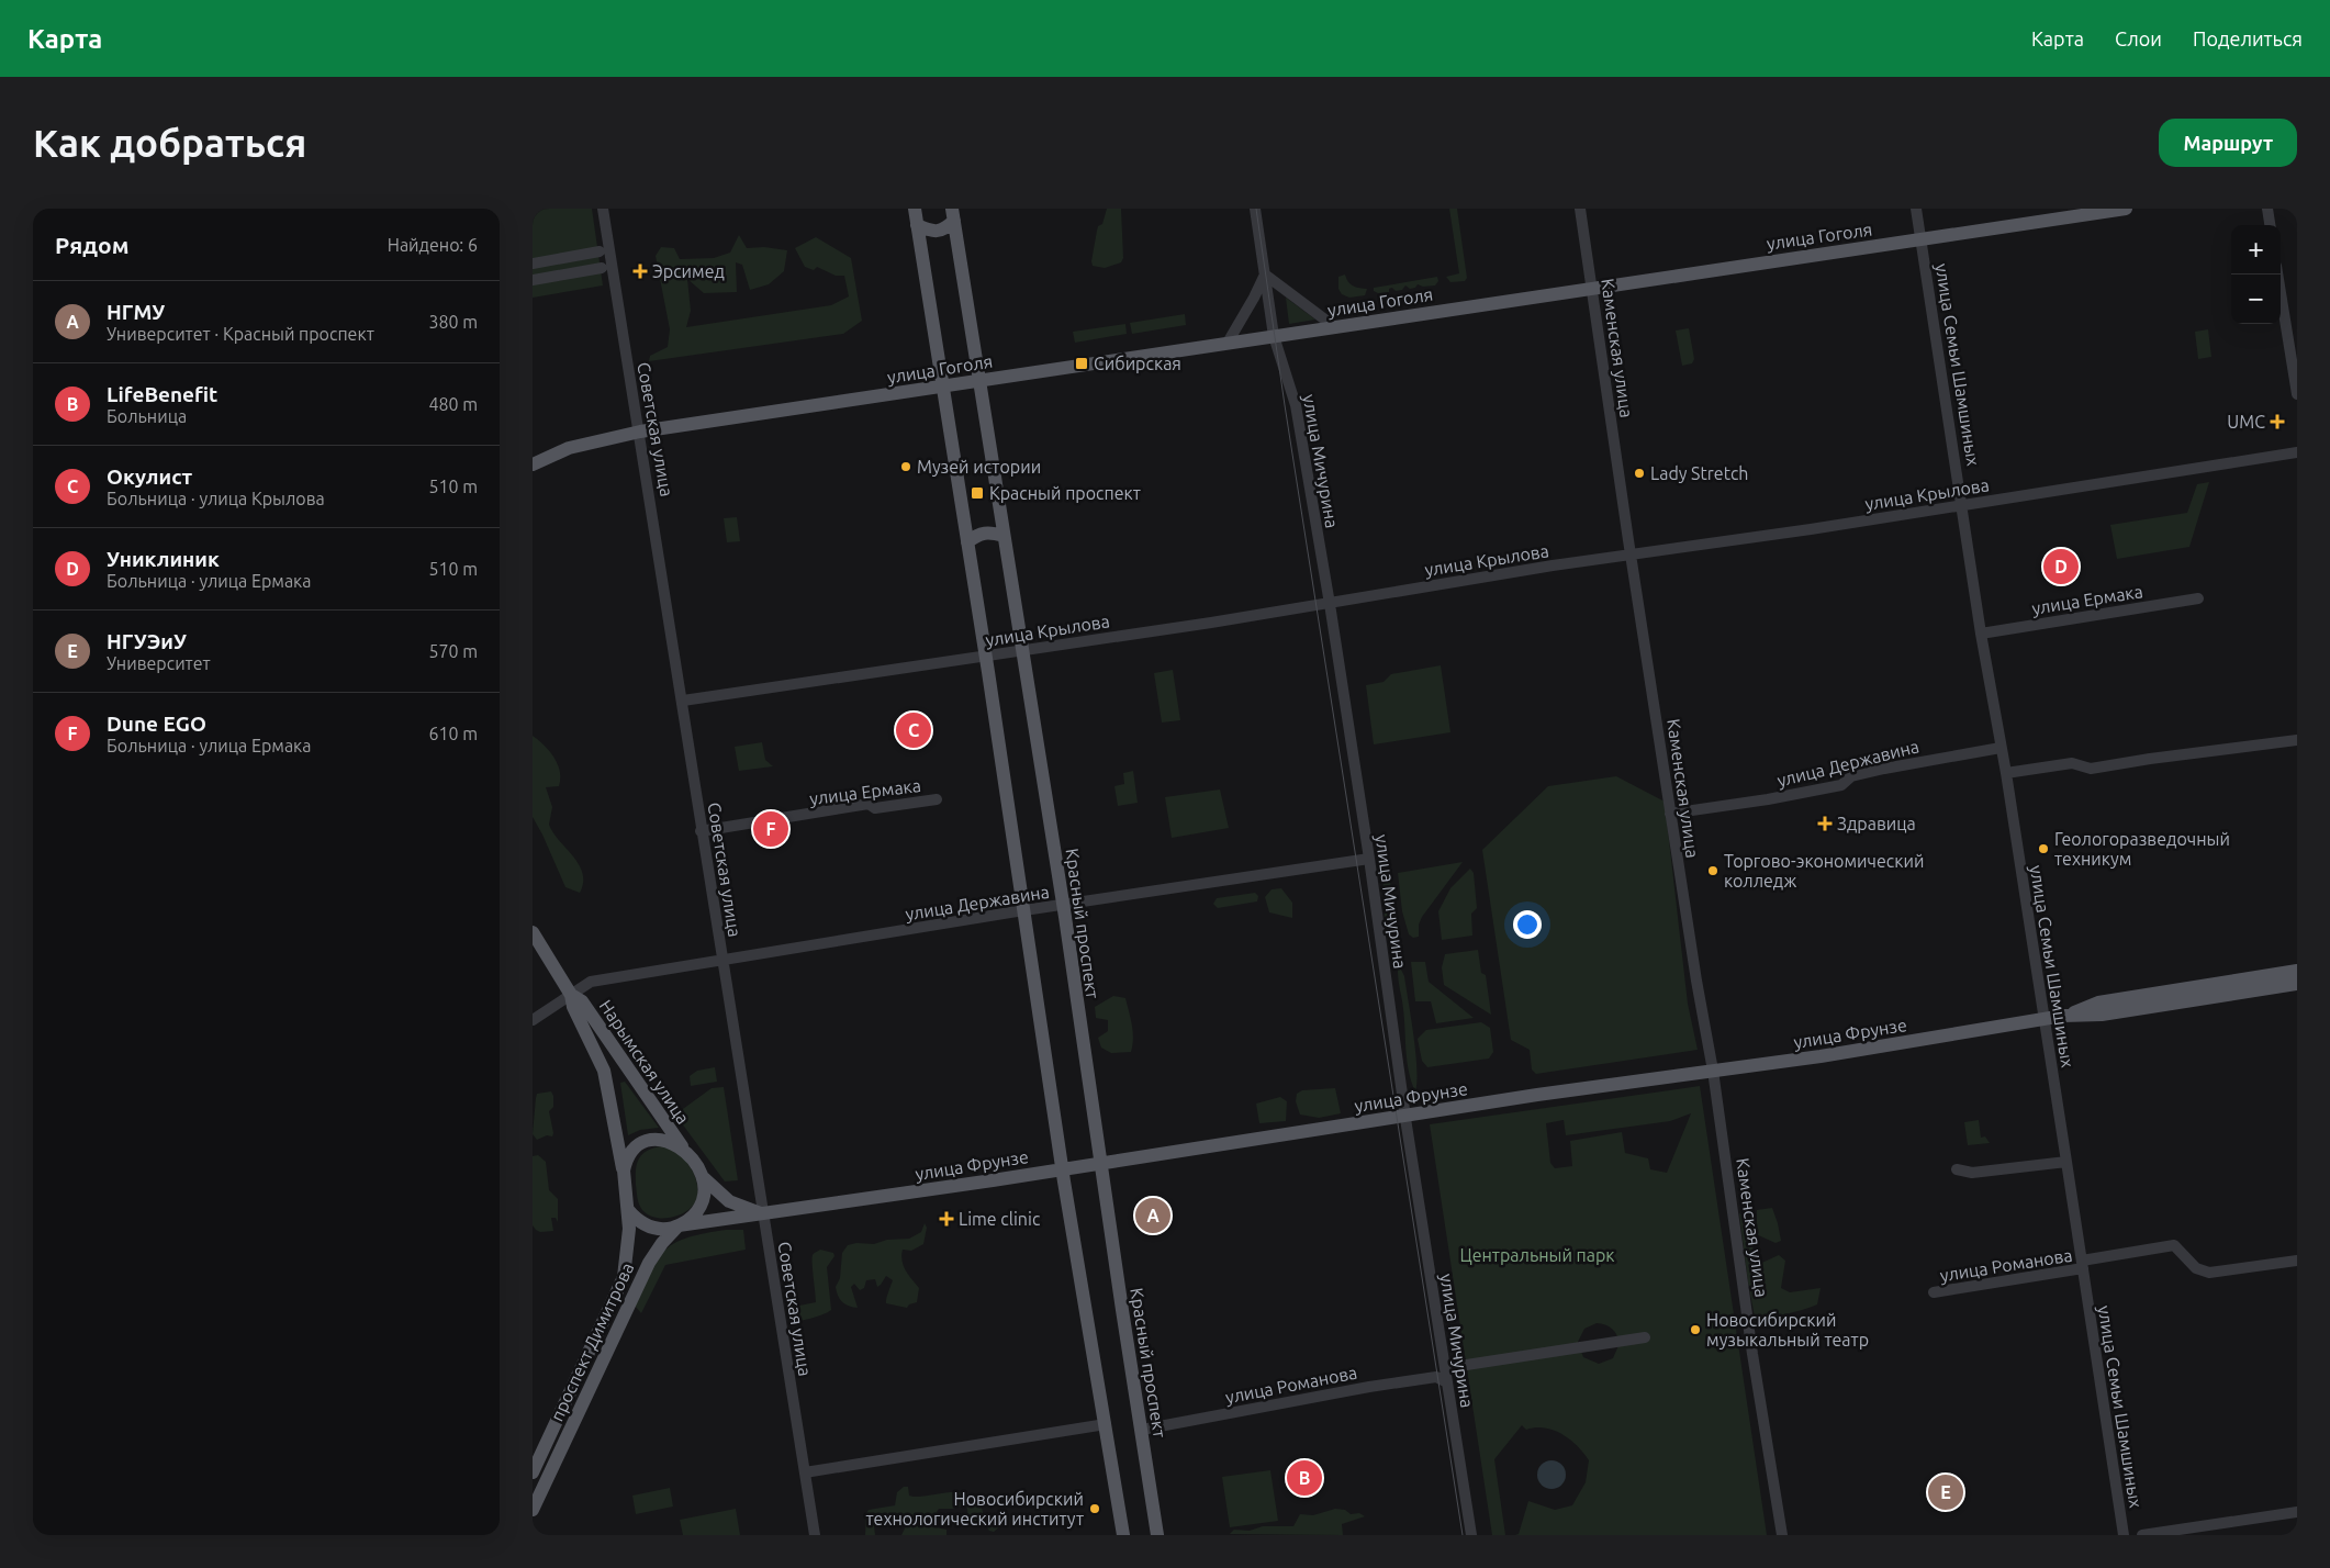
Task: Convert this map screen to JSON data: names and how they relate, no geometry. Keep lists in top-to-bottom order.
{
  "streets": {
    "main road": [
      "улица Гоголя",
      "Красный проспект",
      "улица Фрунзе",
      "Нарымская улица",
      "проспект Димитрова"
    ],
    "street": [
      "Каменская улица",
      "улица Семьи Шамшиных",
      "Советская улица",
      "улица Мичурина",
      "улица Крылова",
      "улица Ермака",
      "улица Державина",
      "улица Романова"
    ]
  },
  "crossings": [
    ["улица Гоголя", "Каменская улица"],
    ["улица Гоголя", "улица Семьи Шамшиных"],
    ["улица Гоголя", "Советская улица"],
    ["улица Гоголя", "улица Мичурина"],
    ["улица Гоголя", "Красный проспект"],
    ["Каменская улица", "улица Крылова"],
    ["Каменская улица", "улица Державина"],
    ["Каменская улица", "улица Фрунзе"],
    ["улица Семьи Шамшиных", "улица Крылова"],
    ["улица Семьи Шамшиных", "улица Ермака"],
    ["улица Семьи Шамшиных", "улица Державина"],
    ["улица Семьи Шамшиных", "улица Фрунзе"],
    ["улица Семьи Шамшиных", "улица Романова"],
    ["Советская улица", "улица Крылова"],
    ["Советская улица", "улица Ермака"],
    ["Советская улица", "улица Державина"],
    ["Советская улица", "улица Фрунзе"],
    ["улица Мичурина", "улица Крылова"],
    ["улица Мичурина", "улица Державина"],
    ["улица Мичурина", "улица Фрунзе"],
    ["улица Мичурина", "улица Романова"],
    ["улица Крылова", "Красный проспект"],
    ["улица Державина", "Красный проспект"],
    ["улица Державина", "Нарымская улица"],
    ["Красный проспект", "улица Фрунзе"],
    ["Красный проспект", "улица Романова"],
    ["улица Фрунзе", "Нарымская улица"],
    ["улица Фрунзе", "проспект Димитрова"],
    ["Нарымская улица", "проспект Димитрова"]
  ],
  "parks": ["Центральный парк"],
  "places": {
    "health": [
      "Эрсимед",
      "UMC",
      "Здравица",
      "Lime clinic"
    ],
    "transit": ["Сибирская", "Красный проспект"],
    "other": [
      "Музей истории",
      "Lady Stretch",
      "Геологоразведочный техникум",
      "Торгово-экономический колледж",
      "Новосибирский музыкальный театр",
      "Новосибирский технологический институт"
    ]
  },
  "page": {
    "header": "Карта",
    "nav": ["Карта", "Слои", "Поделиться"],
    "buttons": "Маршрут",
    "title": "Как добраться",
    "heading": ["Рядом", "Найдено: 6"],
    "map_buttons": ["+", "−"],
    "list": [
      {
        "mark": "A",
        "name": "НГМУ",
        "note": "Университет · Красный проспект",
        "value": "380 m"
      },
      {
        "mark": "B",
        "name": "LifeBenefit",
        "note": "Больница",
        "value": "480 m"
      },
      {
        "mark": "C",
        "name": "Окулист",
        "note": "Больница · улица Крылова",
        "value": "510 m"
      },
      {
        "mark": "D",
        "name": "Униклиник",
        "note": "Больница · улица Ермака",
        "value": "510 m"
      },
      {
        "mark": "E",
        "name": "НГУЭиУ",
        "note": "Университет",
        "value": "570 m"
      },
      {
        "mark": "F",
        "name": "Dune EGO",
        "note": "Больница · улица Ермака",
        "value": "610 m"
      }
    ],
    "pins": [
      "D",
      "C",
      "F",
      "A",
      "B",
      "E"
    ]
  }
}
